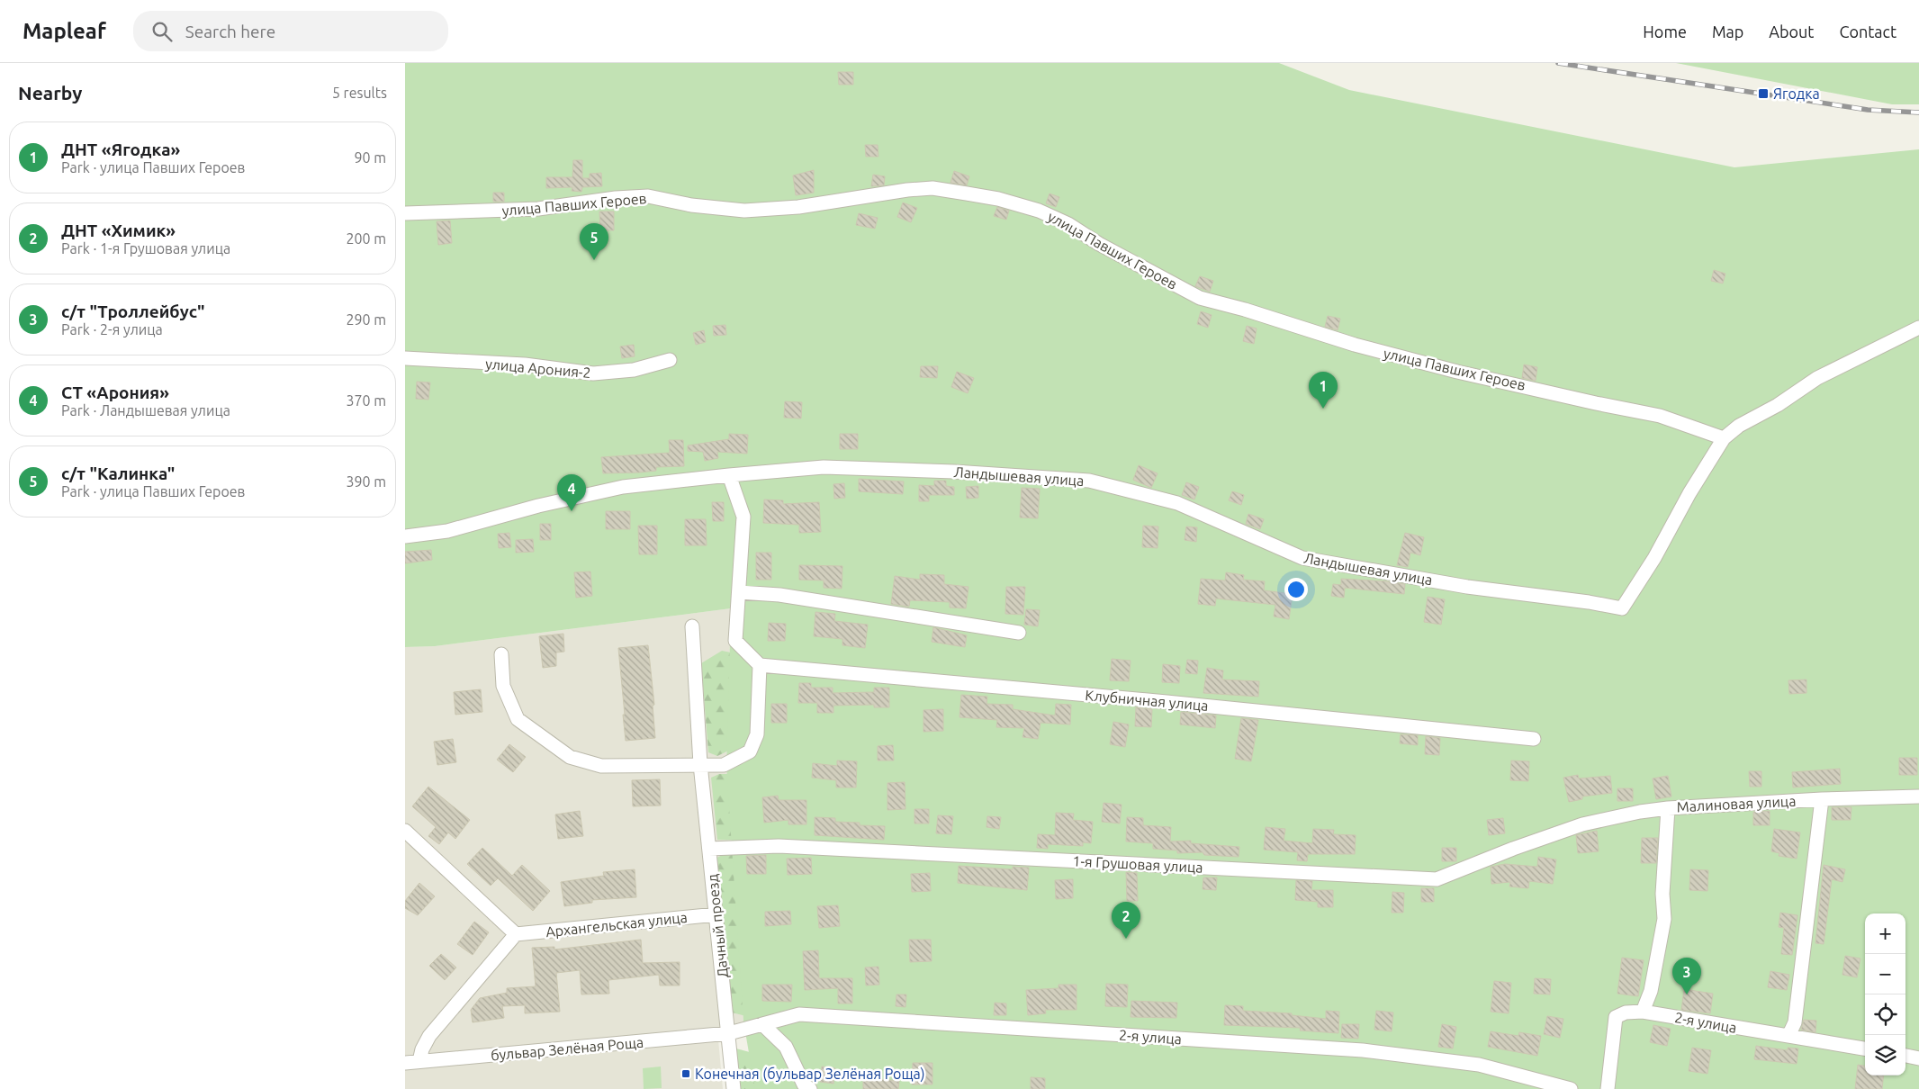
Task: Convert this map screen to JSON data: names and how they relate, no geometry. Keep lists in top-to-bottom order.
{
  "streets": {
    "street": [
      "улица Павших Героев",
      "улица Арония-2",
      "Ландышевая улица",
      "Клубничная улица",
      "Малиновая улица",
      "1-я Грушовая улица",
      "Архангельская улица",
      "Дачный проезд",
      "2-я улица",
      "бульвар Зелёная Роща"
    ]
  },
  "crossings": [
    ["улица Павших Героев", "Ландышевая улица"],
    ["Малиновая улица", "1-я Грушовая улица"],
    ["1-я Грушовая улица", "Дачный проезд"],
    ["Архангельская улица", "Дачный проезд"],
    ["Дачный проезд", "2-я улица"],
    ["Дачный проезд", "бульвар Зелёная Роща"],
    ["2-я улица", "бульвар Зелёная Роща"]
  ],
  "places": {
    "transit": ["Ягодка", "Конечная (бульвар Зелёная Роща)"]
  },
  "page": {
    "header": "Mapleaf",
    "search": "Search here",
    "nav": [
      "Home",
      "Map",
      "About",
      "Contact"
    ],
    "heading": ["Nearby", "5 results"],
    "list": [
      {
        "mark": "1",
        "name": "ДНТ «Ягодка»",
        "note": "Park · улица Павших Героев",
        "value": "90 m"
      },
      {
        "mark": "2",
        "name": "ДНТ «Химик»",
        "note": "Park · 1-я Грушовая улица",
        "value": "200 m"
      },
      {
        "mark": "3",
        "name": "с/т \"Троллейбус\"",
        "note": "Park · 2-я улица",
        "value": "290 m"
      },
      {
        "mark": "4",
        "name": "СТ «Арония»",
        "note": "Park · Ландышевая улица",
        "value": "370 m"
      },
      {
        "mark": "5",
        "name": "с/т \"Калинка\"",
        "note": "Park · улица Павших Героев",
        "value": "390 m"
      }
    ],
    "pins": [
      "5",
      "1",
      "4",
      "2",
      "3"
    ],
    "map_buttons": ["+", "−"]
  }
}
